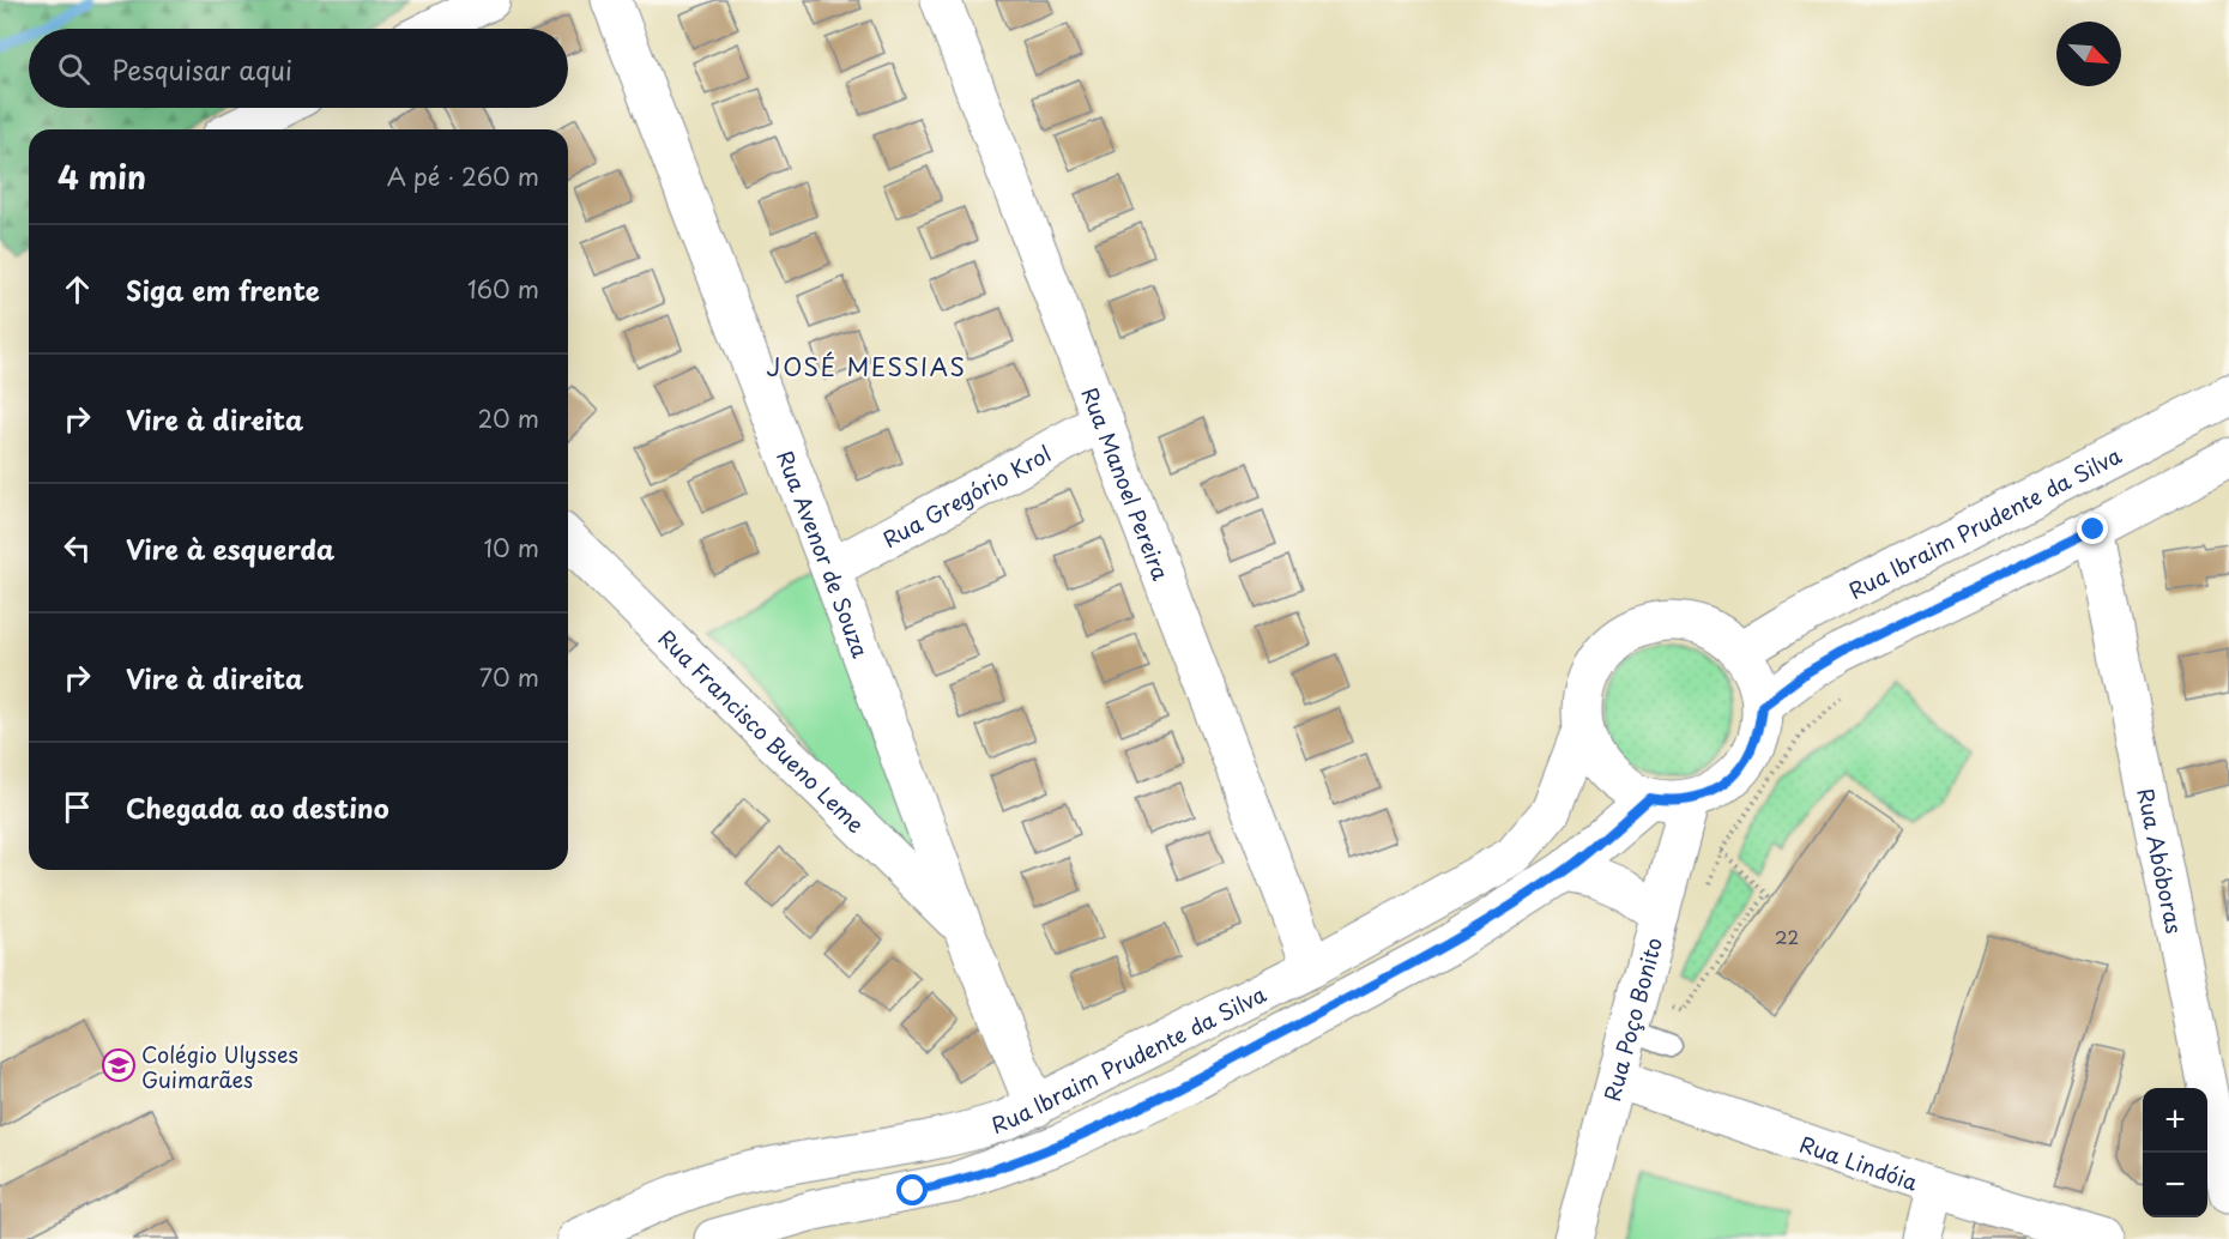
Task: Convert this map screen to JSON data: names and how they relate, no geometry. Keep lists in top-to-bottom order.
{
  "streets": {
    "street": [
      "Rua Manoel Pereira",
      "Rua Gregório Krol",
      "Rua Ibraim Prudente da Silva",
      "Rua Avenor de Souza",
      "Rua Francisco Bueno Leme",
      "Rua Abóboras",
      "Rua Poço Bonito",
      "Rua Lindóia"
    ]
  },
  "crossings": [
    ["Rua Manoel Pereira", "Rua Gregório Krol"],
    ["Rua Manoel Pereira", "Rua Ibraim Prudente da Silva"],
    ["Rua Gregório Krol", "Rua Avenor de Souza"],
    ["Rua Ibraim Prudente da Silva", "Rua Avenor de Souza"],
    ["Rua Ibraim Prudente da Silva", "Rua Poço Bonito"],
    ["Rua Avenor de Souza", "Rua Francisco Bueno Leme"],
    ["Rua Poço Bonito", "Rua Lindóia"]
  ],
  "districts": ["JOSÉ MESSIAS"],
  "places": {
    "school or university": ["Colégio Ulysses Guimarães"]
  },
  "house_numbers": ["22"],
  "north": "bottom right",
  "page": {
    "search": "Pesquisar aqui",
    "heading": ["4 min", "A pé · 260 m"],
    "list": [
      ["Siga em frente", "160 m"],
      ["Vire à direita", "20 m"],
      ["Vire à esquerda", "10 m"],
      ["Vire à direita", "70 m"],
      "Chegada ao destino"
    ],
    "map_buttons": ["+", "−"]
  }
}
